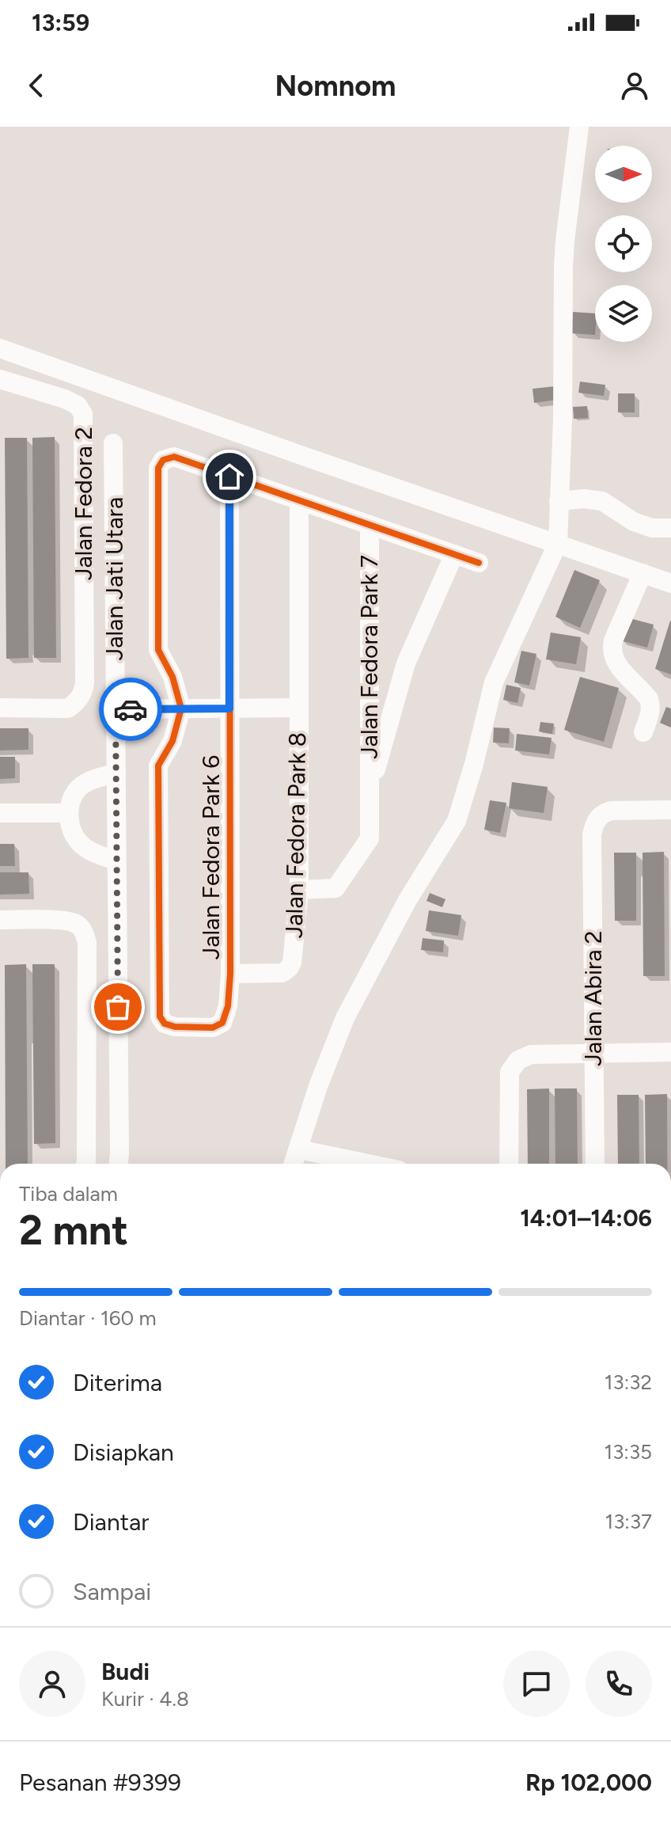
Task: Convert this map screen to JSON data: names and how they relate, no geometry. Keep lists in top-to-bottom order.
{
  "streets": {
    "street": [
      "Jalan Fedora 2",
      "Jalan Jati Utara",
      "Jalan Fedora Park 7",
      "Jalan Fedora Park 8",
      "Jalan Fedora Park 6",
      "Jalan Abira 2"
    ]
  },
  "crossings": [
    ["Jalan Fedora Park 7", "Jalan Fedora Park 8"],
    ["Jalan Fedora Park 8", "Jalan Fedora Park 6"]
  ],
  "north": "right",
  "page": {
    "status": "13:59",
    "header": "Nomnom",
    "heading": ["2 mnt", "Tiba dalam", "14:01–14:06"],
    "panel": [
      "Budi",
      "Kurir · 4.8",
      "Pesanan #9399",
      "Rp 102,000"
    ],
    "bar": "Diantar · 160 m",
    "list": [
      ["Diterima", "13:32"],
      ["Disiapkan", "13:35"],
      ["Diantar", "13:37"],
      "Sampai"
    ]
  }
}
